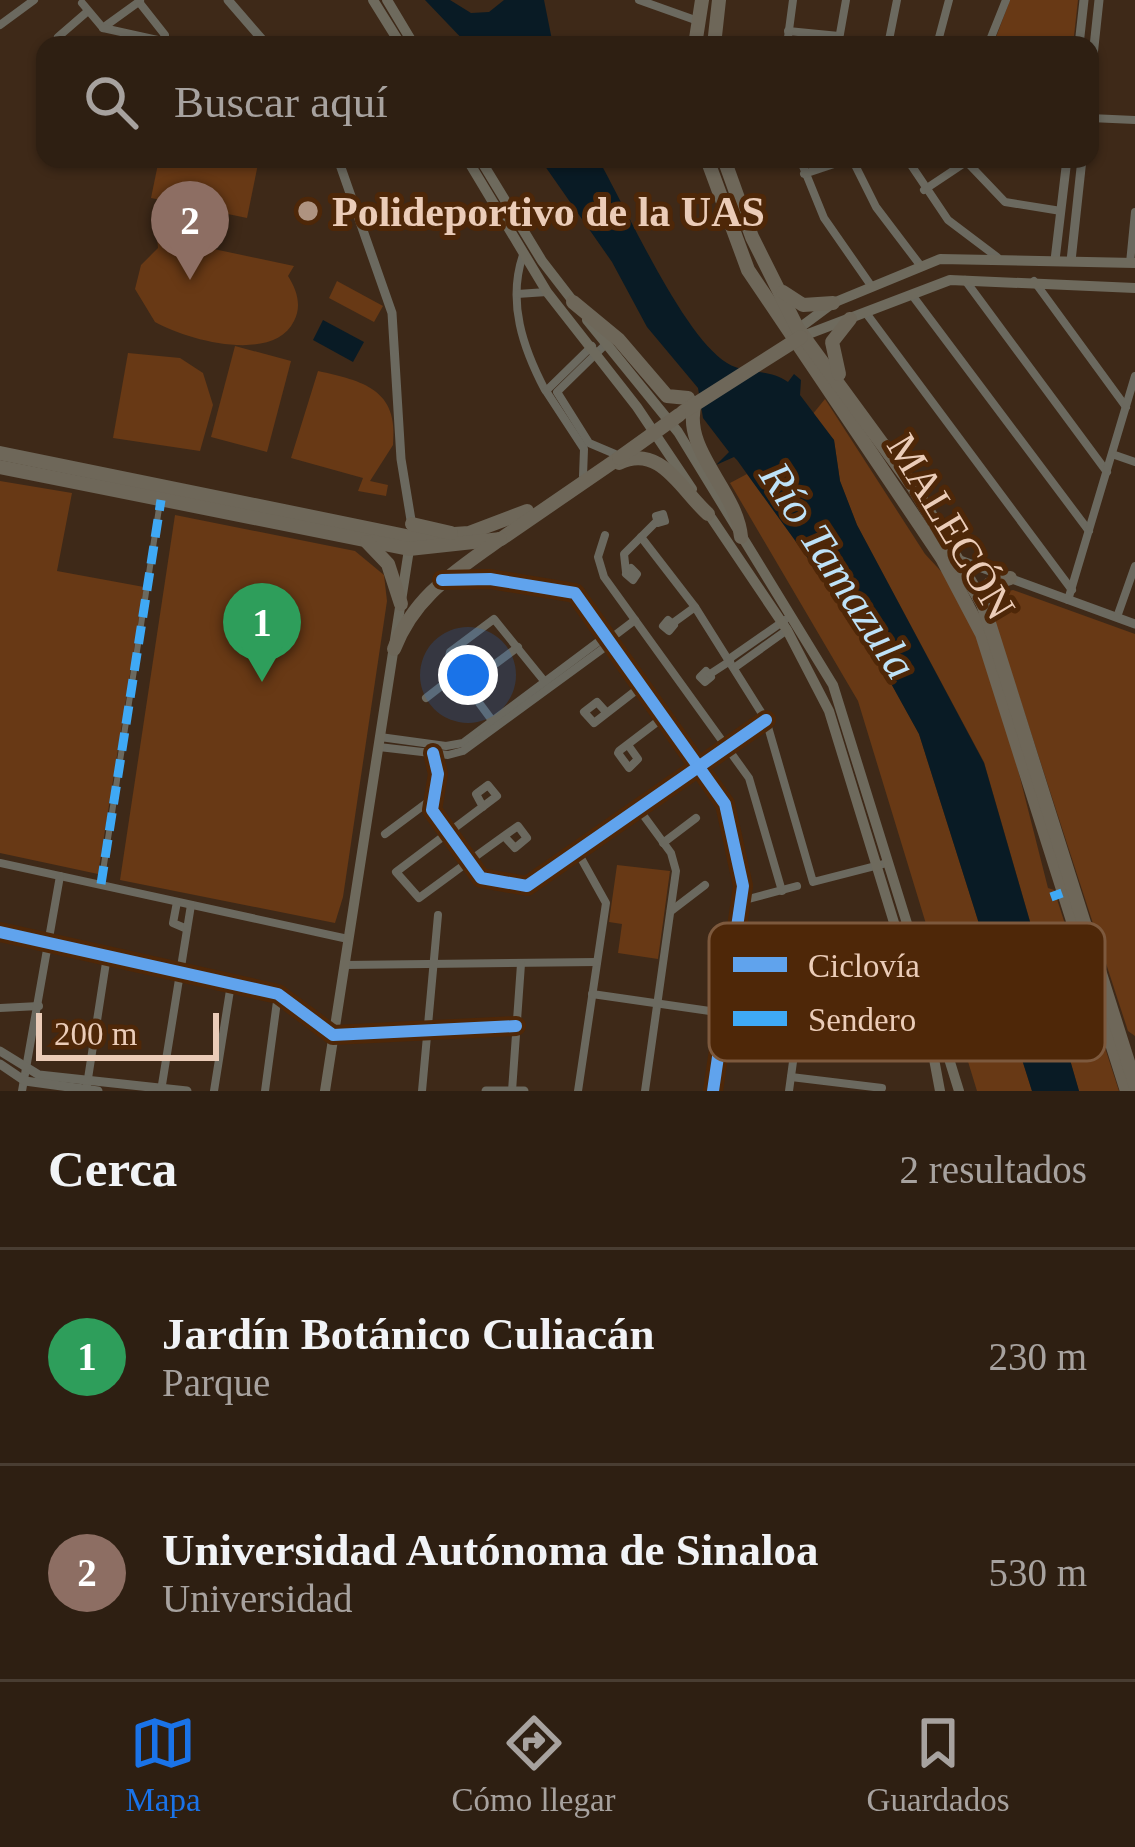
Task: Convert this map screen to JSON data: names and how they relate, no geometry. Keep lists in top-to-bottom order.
{
  "streets": {
    "main road": ["MALECÓN"]
  },
  "water": ["Río Tamazula"],
  "places": ["Polideportivo de la UAS"],
  "legend": ["Ciclovía", "Sendero"],
  "scale_bar": "200 m",
  "page": {
    "search": "Buscar aquí",
    "pins": ["2", "1"],
    "scale": "200 m",
    "heading": ["Cerca", "2 resultados"],
    "list": [
      {
        "mark": "1",
        "name": "Jardín Botánico Culiacán",
        "note": "Parque",
        "value": "230 m"
      },
      {
        "mark": "2",
        "name": "Universidad Autónoma de Sinaloa",
        "note": "Universidad",
        "value": "530 m"
      }
    ],
    "nav": ["Mapa", "Cómo llegar", "Guardados"]
  }
}
